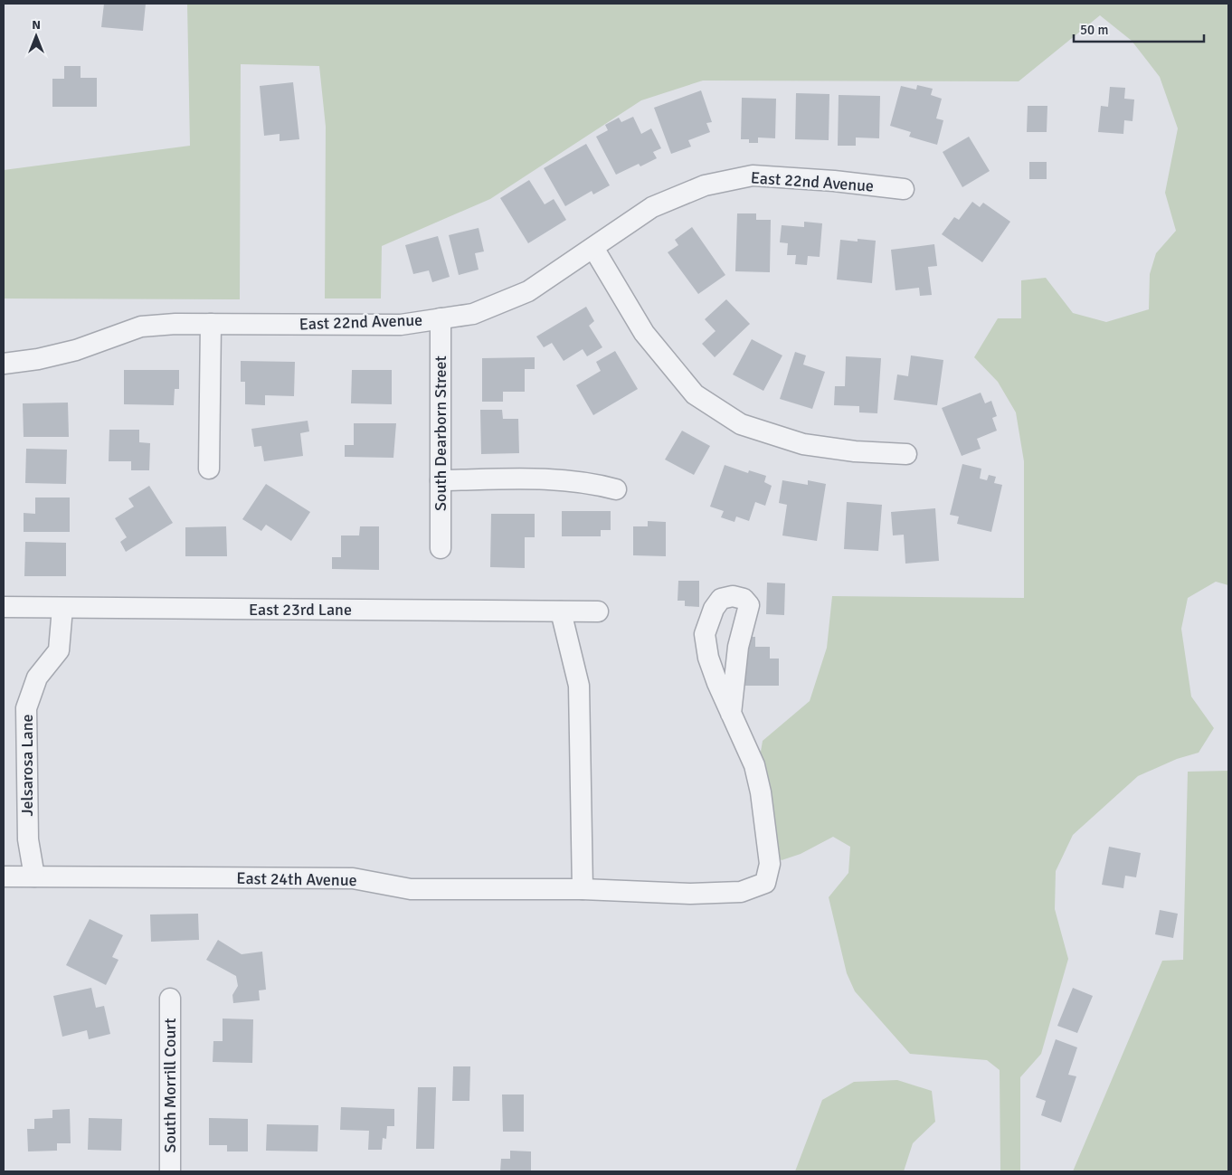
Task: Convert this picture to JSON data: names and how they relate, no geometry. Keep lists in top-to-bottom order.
{
  "streets": {
    "street": [
      "East 22nd Avenue",
      "South Dearborn Street",
      "East 23rd Lane",
      "Jelsarosa Lane",
      "East 24th Avenue",
      "South Morrill Court"
    ]
  },
  "crossings": [
    ["East 22nd Avenue", "South Dearborn Street"],
    ["East 23rd Lane", "Jelsarosa Lane"],
    ["Jelsarosa Lane", "East 24th Avenue"]
  ],
  "scale_bar": "50 m",
  "north": "top"
}
